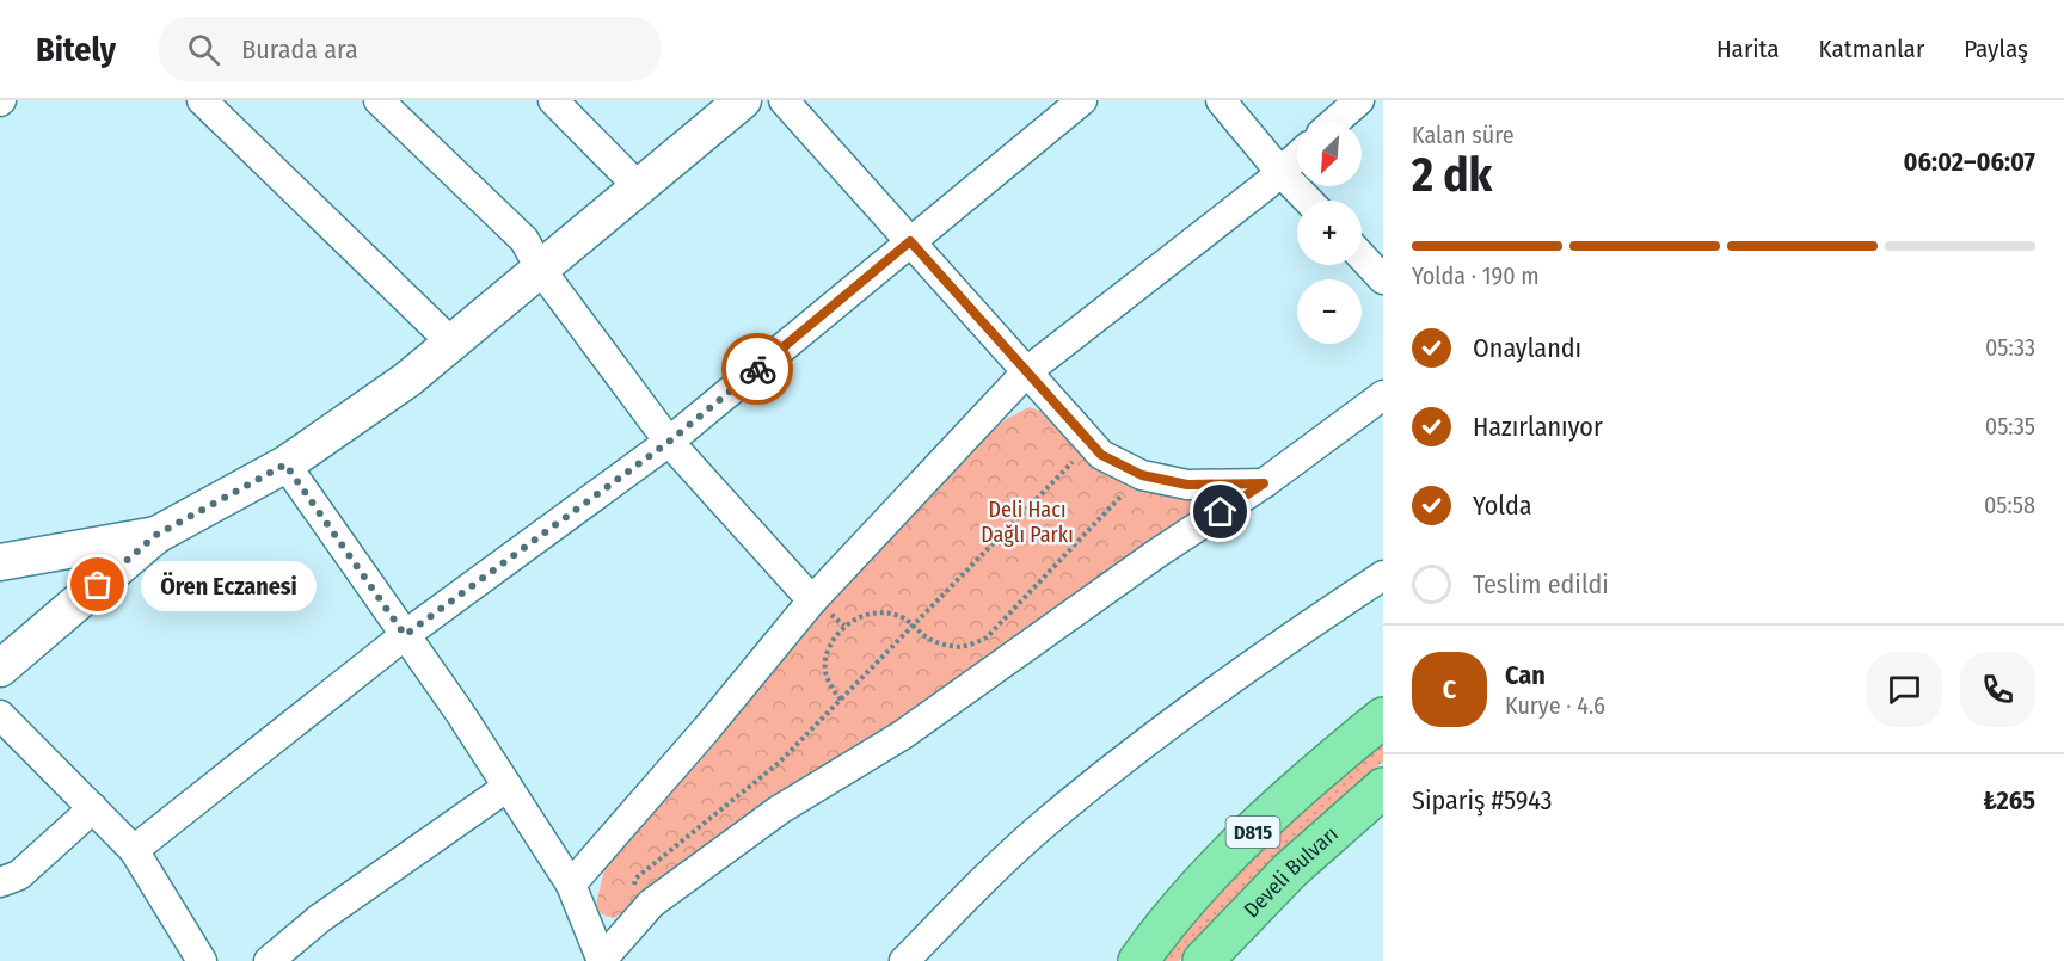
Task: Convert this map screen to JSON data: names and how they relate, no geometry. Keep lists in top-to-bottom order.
{
  "streets": {
    "highway": ["D815", "Develi Bulvarı"]
  },
  "parks": ["Deli Hacı Dağlı Parkı"],
  "places": ["Ören Eczanesi"],
  "north": "bottom left",
  "page": {
    "header": "Bitely",
    "search": "Burada ara",
    "nav": ["Harita", "Katmanlar", "Paylaş"],
    "heading": ["2 dk", "Kalan süre", "06:02–06:07"],
    "panel": [
      "Can",
      "Kurye · 4.6",
      "Sipariş #5943",
      "₺265"
    ],
    "map_buttons": ["+", "−"],
    "bar": "Yolda · 190 m",
    "list": [
      ["Onaylandı", "05:33"],
      ["Hazırlanıyor", "05:35"],
      ["Yolda", "05:58"],
      "Teslim edildi"
    ],
    "bubble": "Ören Eczanesi",
    "round": "C"
  }
}
